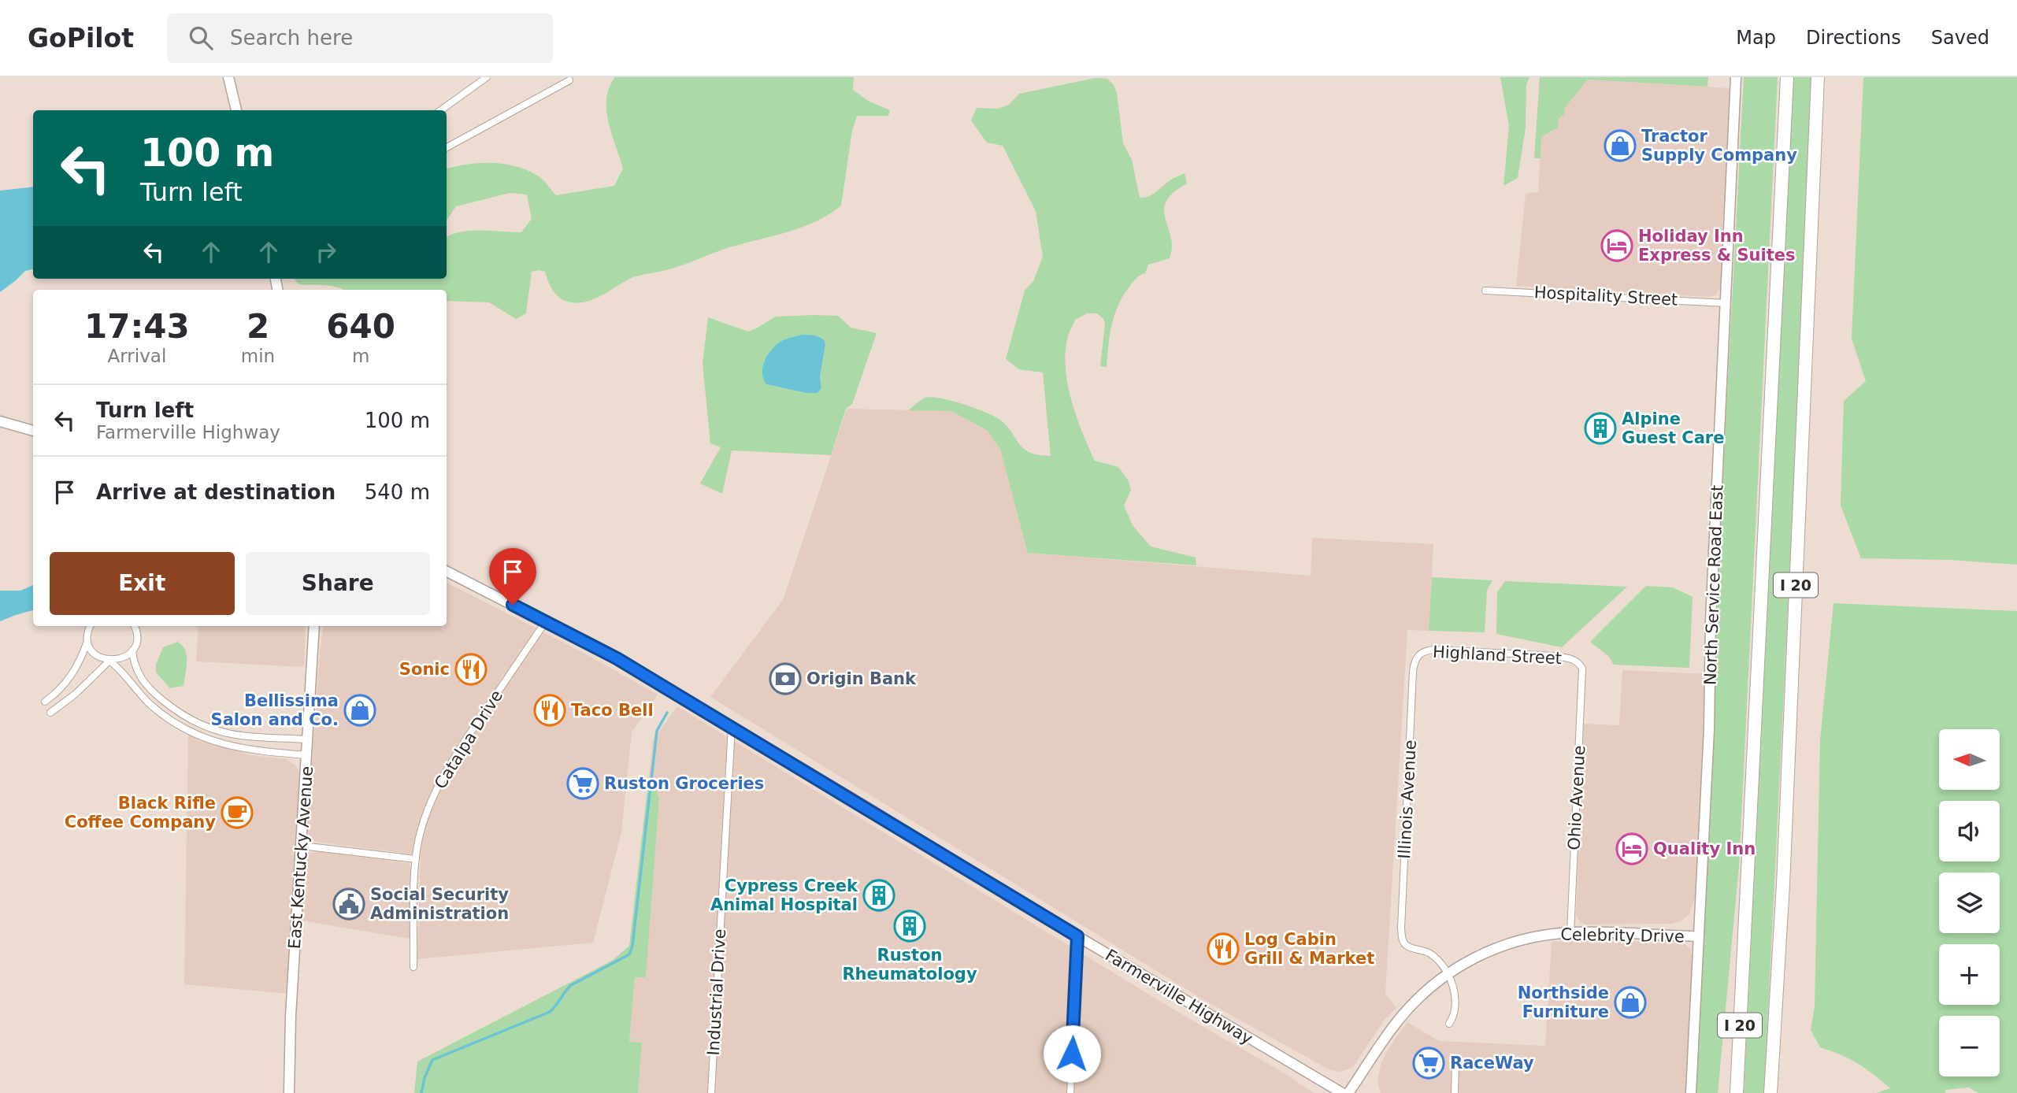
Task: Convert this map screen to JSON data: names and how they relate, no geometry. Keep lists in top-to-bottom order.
{
  "streets": {
    "highway": ["I 20"],
    "street": [
      "Hospitality Street",
      "North Service Road East",
      "Highland Street",
      "Catalpa Drive",
      "Ohio Avenue",
      "Illinois Avenue",
      "East Kentucky Avenue",
      "Celebrity Drive",
      "Industrial Drive",
      "Farmerville Highway"
    ]
  },
  "crossings": [
    ["Hospitality Street", "North Service Road East"],
    ["North Service Road East", "Celebrity Drive"],
    ["Highland Street", "Ohio Avenue"],
    ["Highland Street", "Illinois Avenue"],
    ["Catalpa Drive", "Farmerville Highway"],
    ["Ohio Avenue", "Celebrity Drive"],
    ["Illinois Avenue", "Celebrity Drive"],
    ["Industrial Drive", "Farmerville Highway"]
  ],
  "places": {
    "shop": ["Tractor Supply Company", "Bellissima Salon and Co.", "Northside Furniture"],
    "hotel": ["Holiday Inn Express & Suites", "Quality Inn"],
    "building": ["Alpine Guest Care", "Cypress Creek Animal Hospital", "Ruston Rheumatology"],
    "restaurant": ["Sonic", "Taco Bell", "Log Cabin Grill & Market"],
    "bank": ["Origin Bank"],
    "supermarket": ["Ruston Groceries", "RaceWay"],
    "cafe": ["Black Rifle Coffee Company"],
    "public building": ["Social Security Administration"]
  },
  "north": "left",
  "page": {
    "header": "GoPilot",
    "search": "Search here",
    "nav": ["Map", "Directions", "Saved"],
    "turn": ["100 m", "Turn left"],
    "eta": [
      "17:43",
      "Arrival",
      "2",
      "min",
      "640",
      "m"
    ],
    "list": [
      {
        "name": "Turn left",
        "note": "Farmerville Highway",
        "value": "100 m"
      },
      {
        "name": "Arrive at destination",
        "value": "540 m"
      }
    ],
    "buttons": ["Exit", "Share"],
    "map_buttons": ["+", "−"]
  }
}
